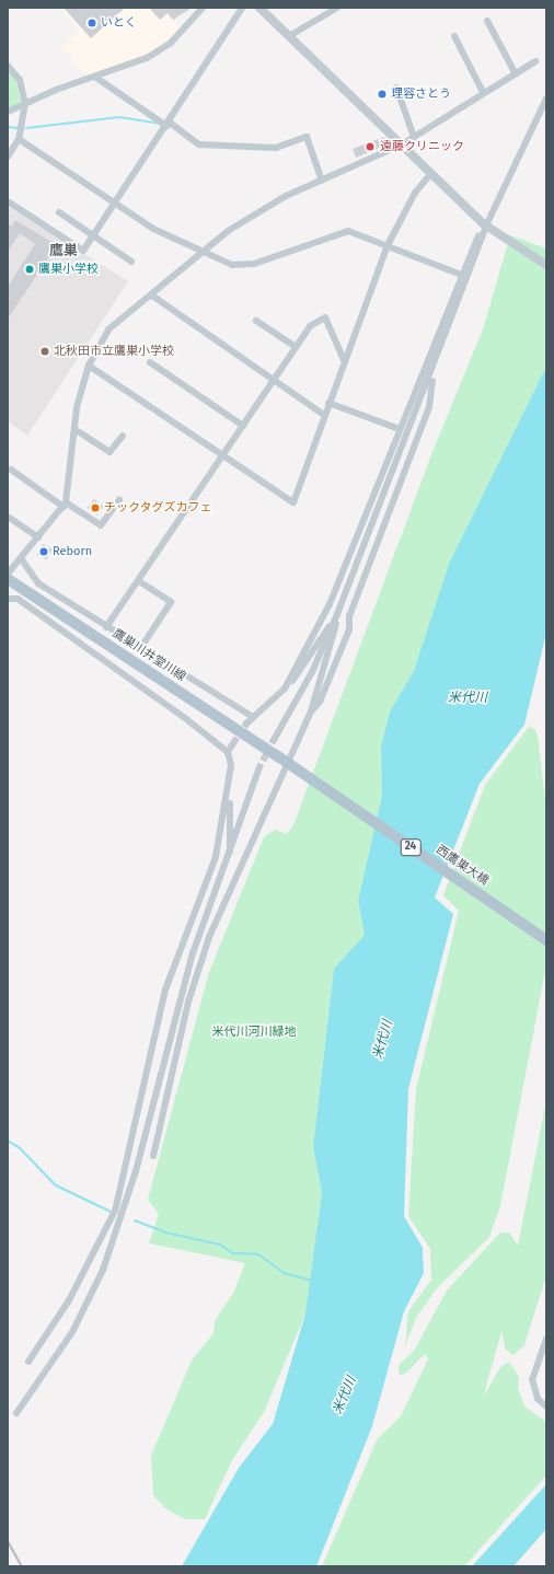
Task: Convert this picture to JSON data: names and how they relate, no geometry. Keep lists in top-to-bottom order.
{
  "streets": {
    "main road": ["鷹巣川井堂川線", "24", "西鷹巣大橋"]
  },
  "crossings": [
    ["鷹巣川井堂川線", "西鷹巣大橋"]
  ],
  "districts": ["鷹巣"],
  "water": ["米代川"],
  "parks": ["米代川河川緑地"],
  "places": [
    "いとく",
    "理容さとう",
    "遠藤クリニック",
    "鷹巣小学校",
    "北秋田市立鷹巣小学校",
    "チックタグズカフェ",
    "Reborn"
  ]
}
